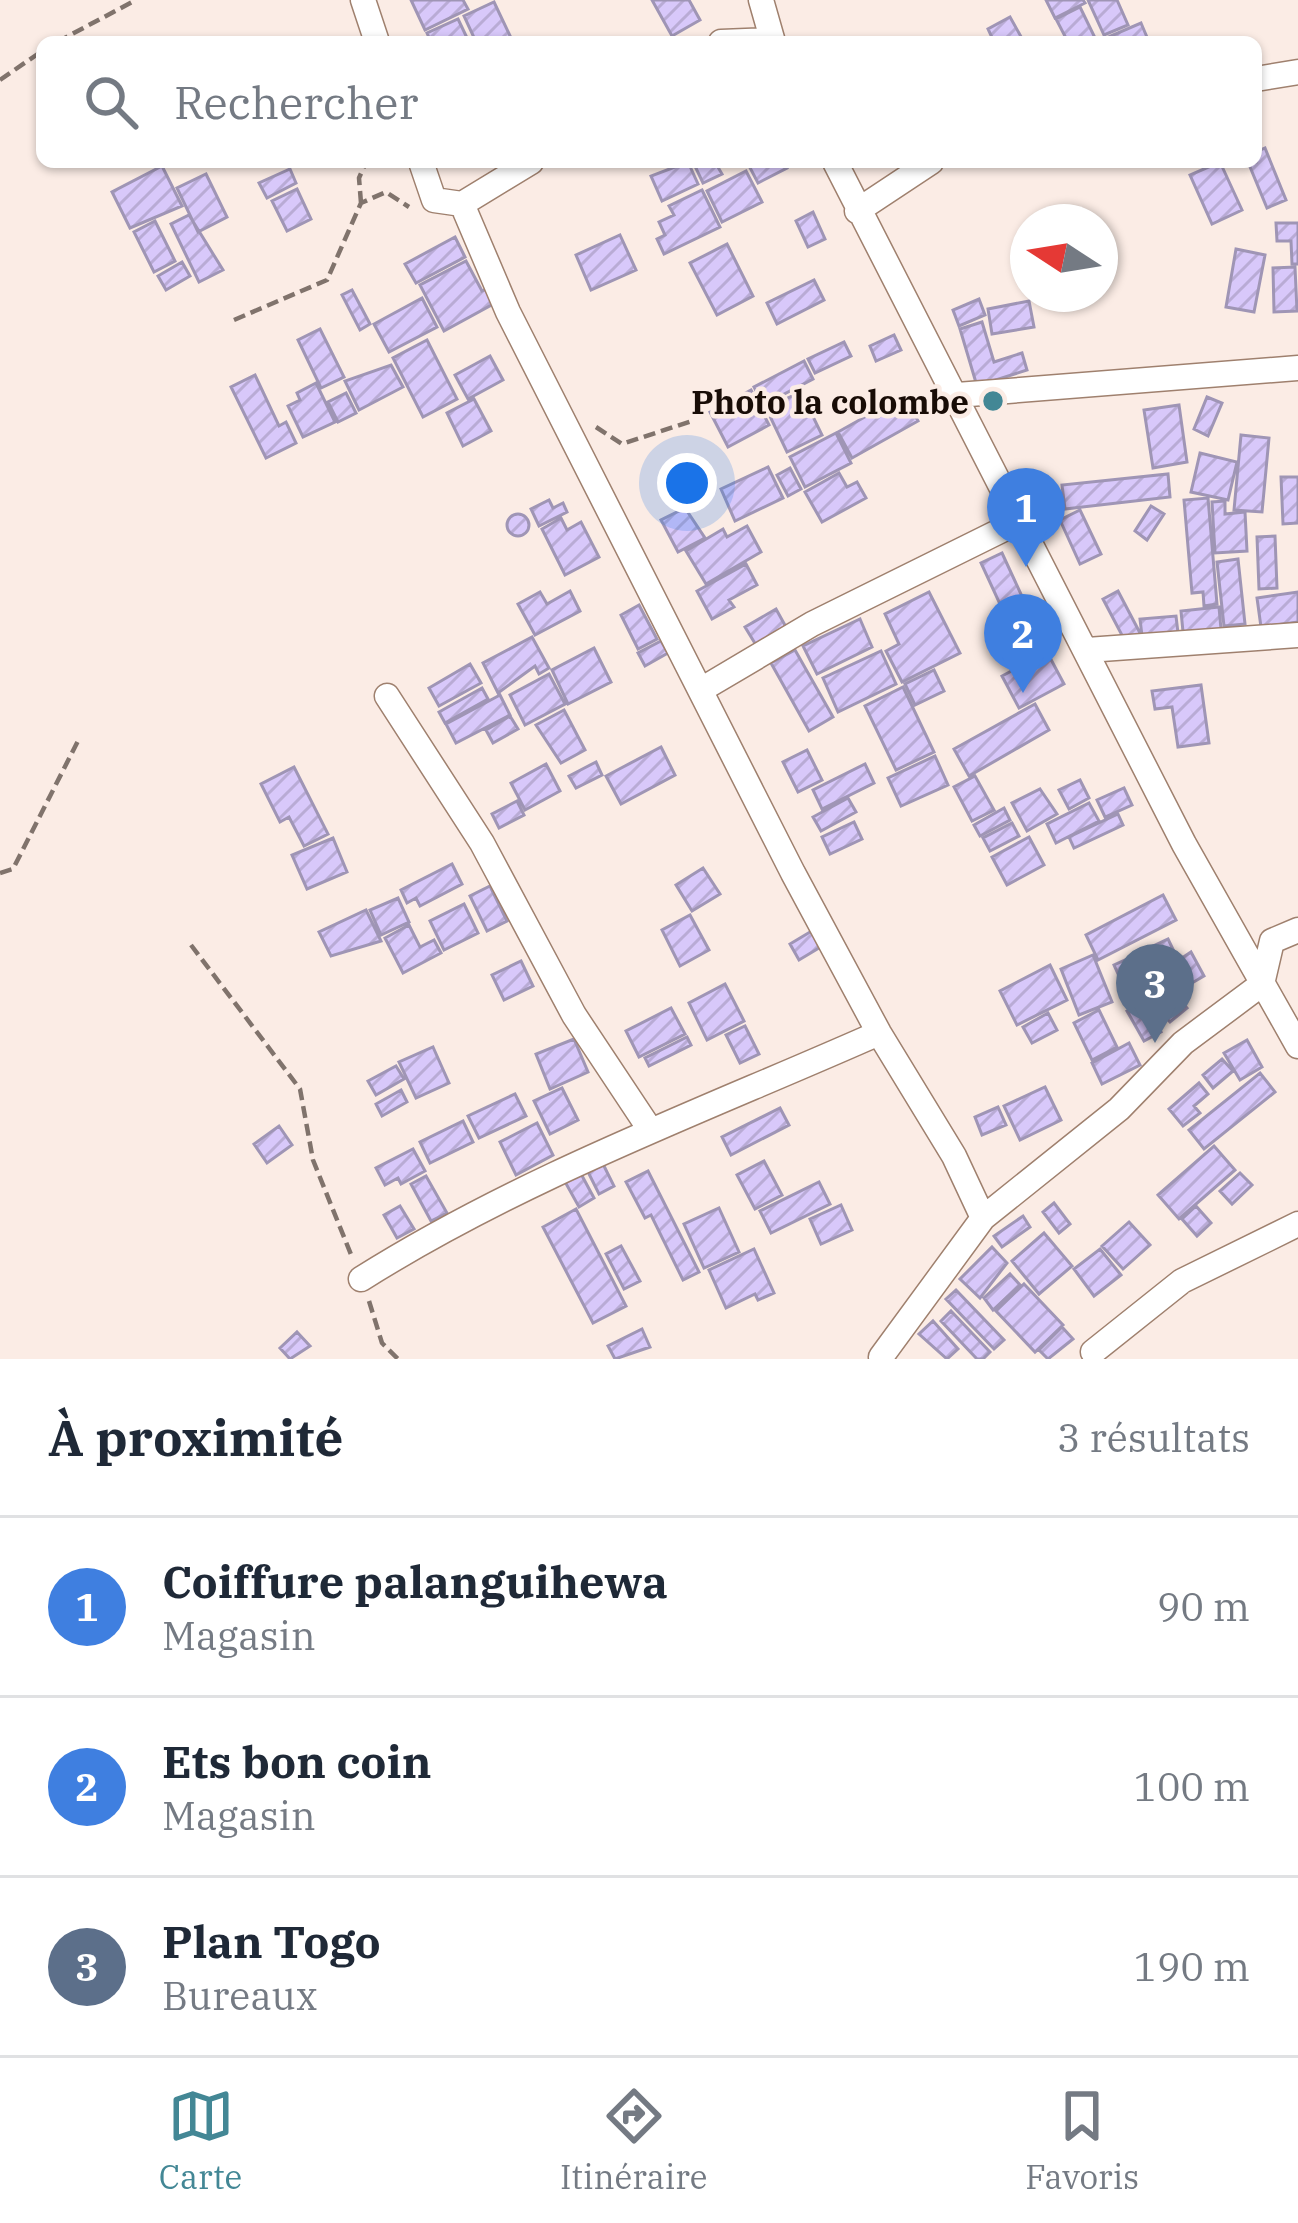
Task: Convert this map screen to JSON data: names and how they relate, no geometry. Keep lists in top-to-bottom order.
{
  "places": ["Photo la colombe"],
  "north": "left",
  "page": {
    "search": "Rechercher",
    "pins": ["1", "2", "3"],
    "heading": ["À proximité", "3 résultats"],
    "list": [
      {
        "mark": "1",
        "name": "Coiffure palanguihewa",
        "note": "Magasin",
        "value": "90 m"
      },
      {
        "mark": "2",
        "name": "Ets bon coin",
        "note": "Magasin",
        "value": "100 m"
      },
      {
        "mark": "3",
        "name": "Plan Togo",
        "note": "Bureaux",
        "value": "190 m"
      }
    ],
    "nav": ["Carte", "Itinéraire", "Favoris"]
  }
}
